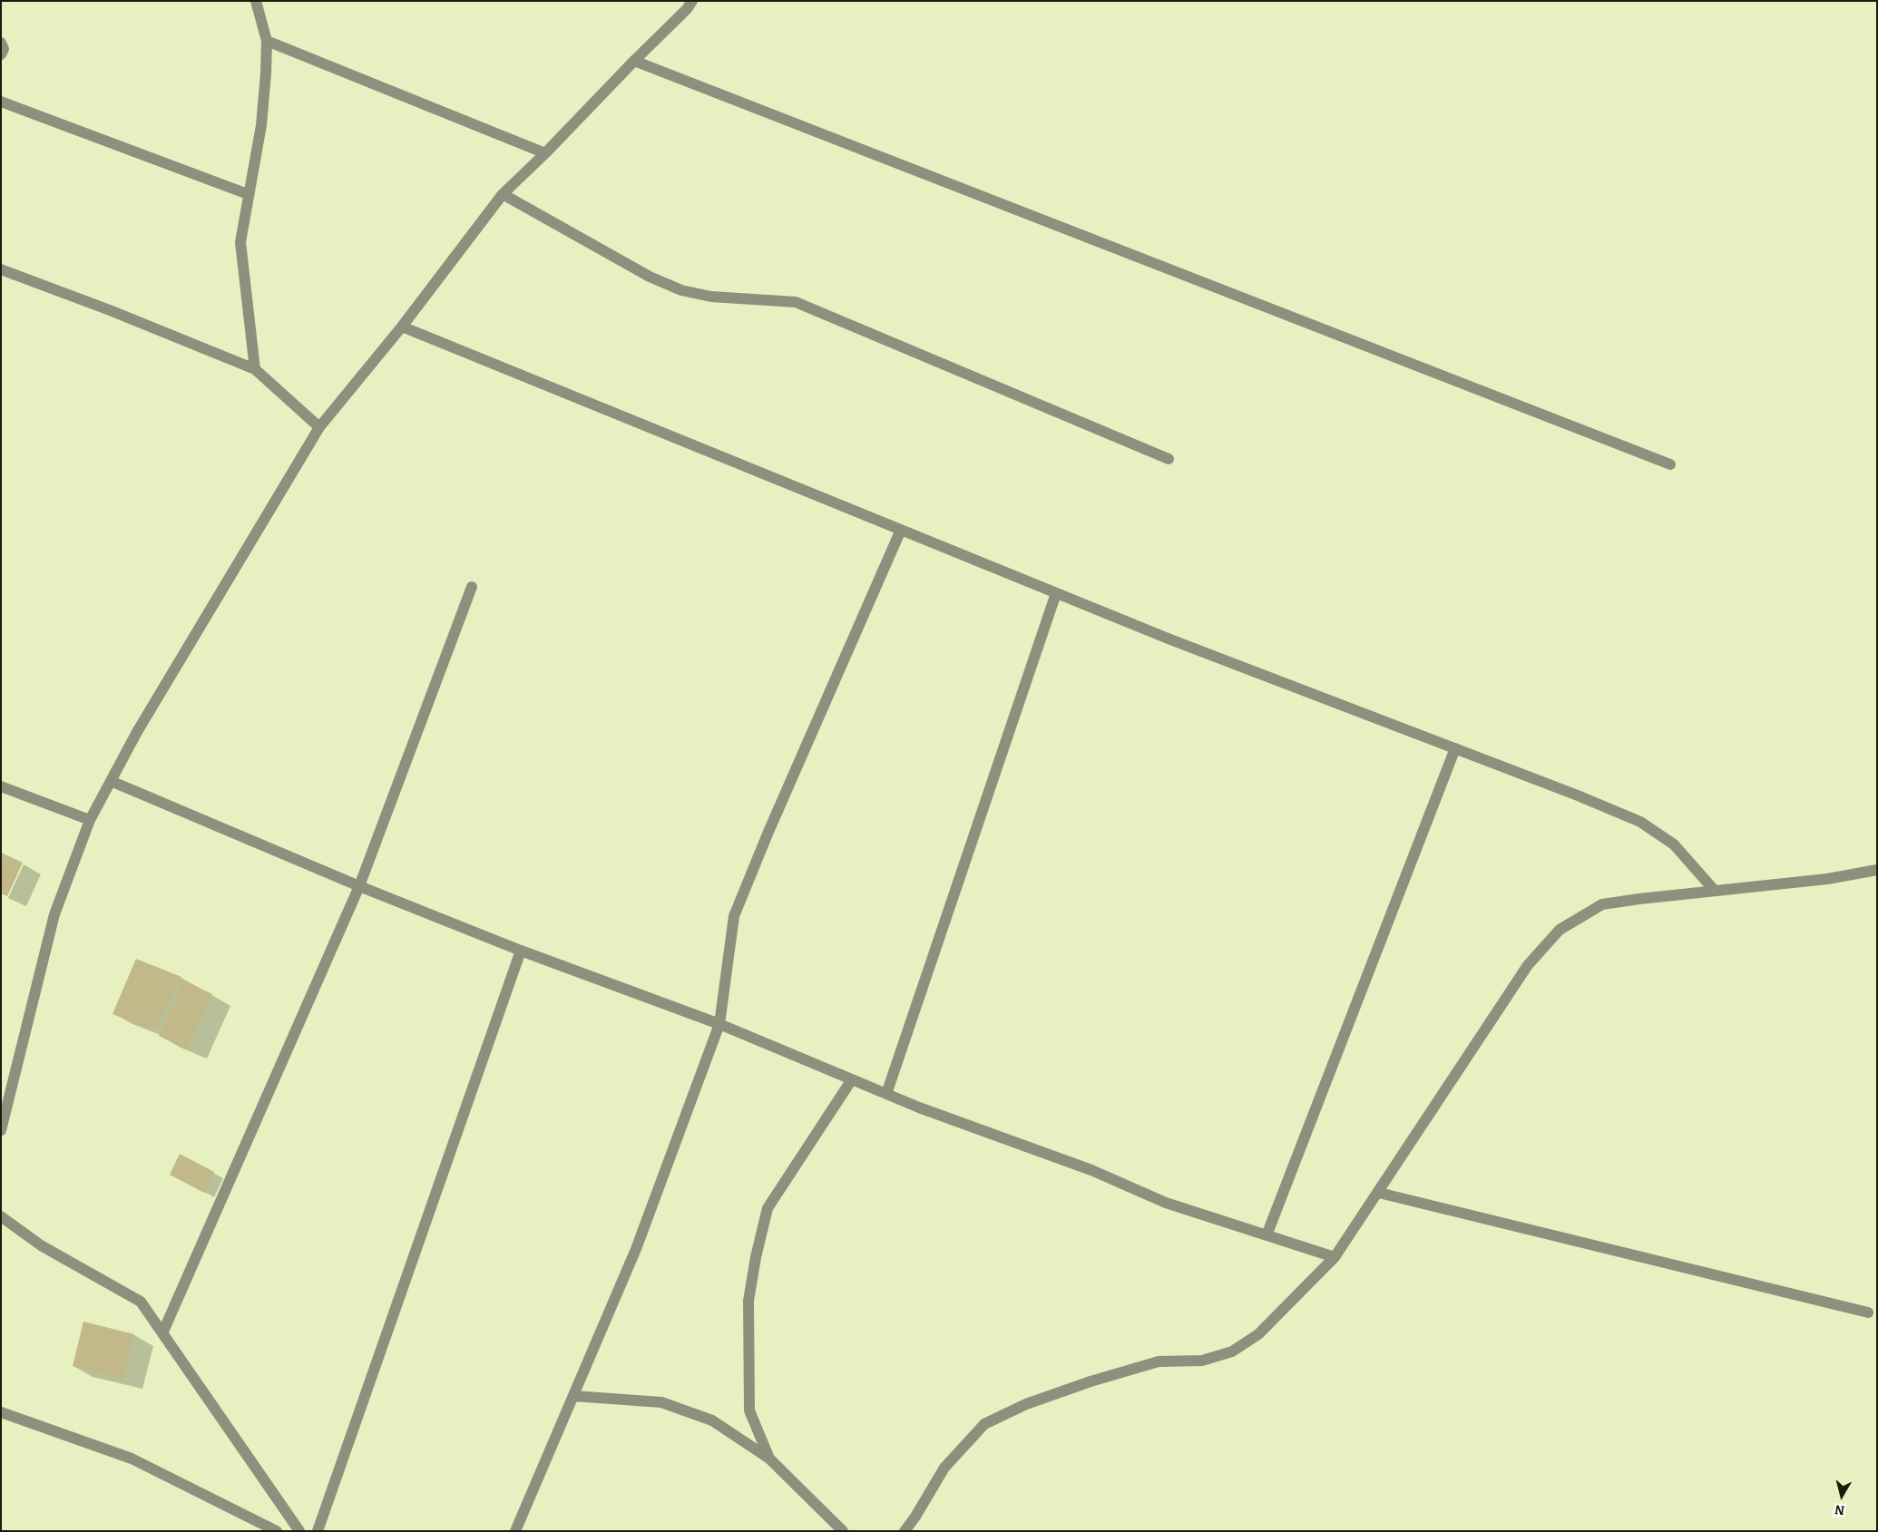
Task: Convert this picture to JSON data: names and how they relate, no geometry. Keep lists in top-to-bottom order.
{
  "north": "bottom"
}
